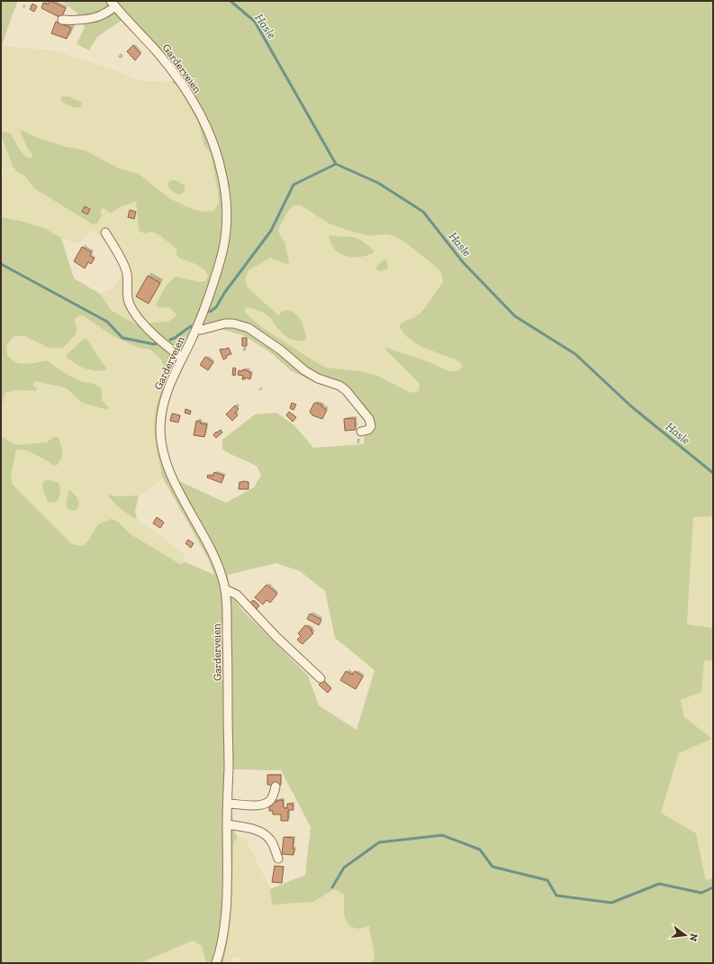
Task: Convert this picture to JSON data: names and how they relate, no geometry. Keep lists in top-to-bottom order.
{
  "streets": {
    "street": ["Garderveien"]
  },
  "water": ["Hasle"],
  "north": "right"
}
